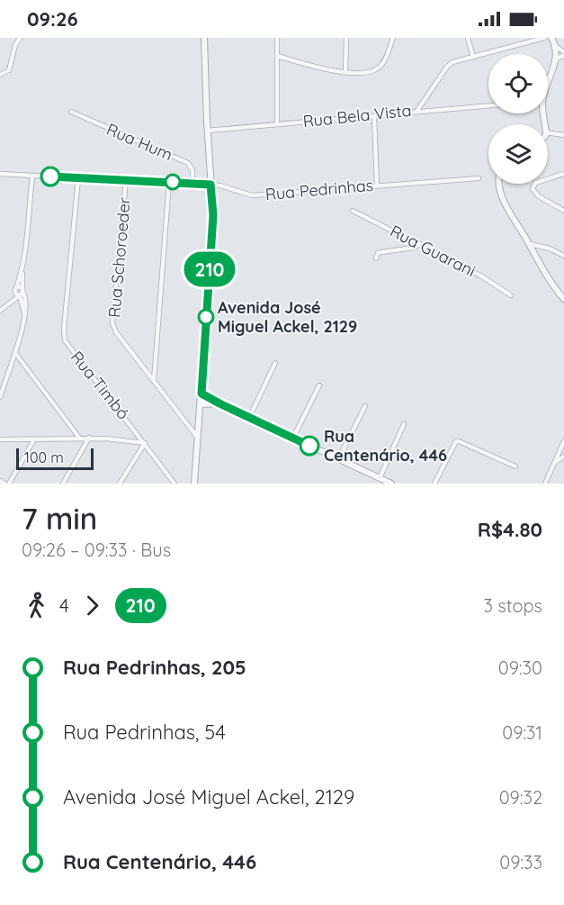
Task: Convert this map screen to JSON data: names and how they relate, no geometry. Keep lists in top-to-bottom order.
{
  "streets": {
    "street": [
      "Rua Bela Vista",
      "Rua Hum",
      "Rua Pedrinhas",
      "Rua Guarani",
      "Rua Schoroeder",
      "Rua Timbó"
    ]
  },
  "crossings": [
    ["Rua Hum", "Rua Pedrinhas"],
    ["Rua Pedrinhas", "Rua Schoroeder"],
    ["Rua Pedrinhas", "Rua Timbó"]
  ],
  "places": ["Avenida José Miguel Ackel, 2129", "Rua Centenário, 446"],
  "lines": ["bus line 210"],
  "scale_bar": "100 m",
  "page": {
    "status": "09:26",
    "on_map": "210",
    "scale": "100 m",
    "heading": ["7 min", "09:26 – 09:33 · Bus", "R$4.80"],
    "legs": ["4", "210", "3 stops"],
    "list": [
      {
        "name": "Rua Pedrinhas, 205",
        "value": "09:30"
      },
      {
        "name": "Rua Pedrinhas, 54",
        "value": "09:31"
      },
      {
        "name": "Avenida José Miguel Ackel, 2129",
        "value": "09:32"
      },
      {
        "name": "Rua Centenário, 446",
        "value": "09:33"
      }
    ]
  }
}
